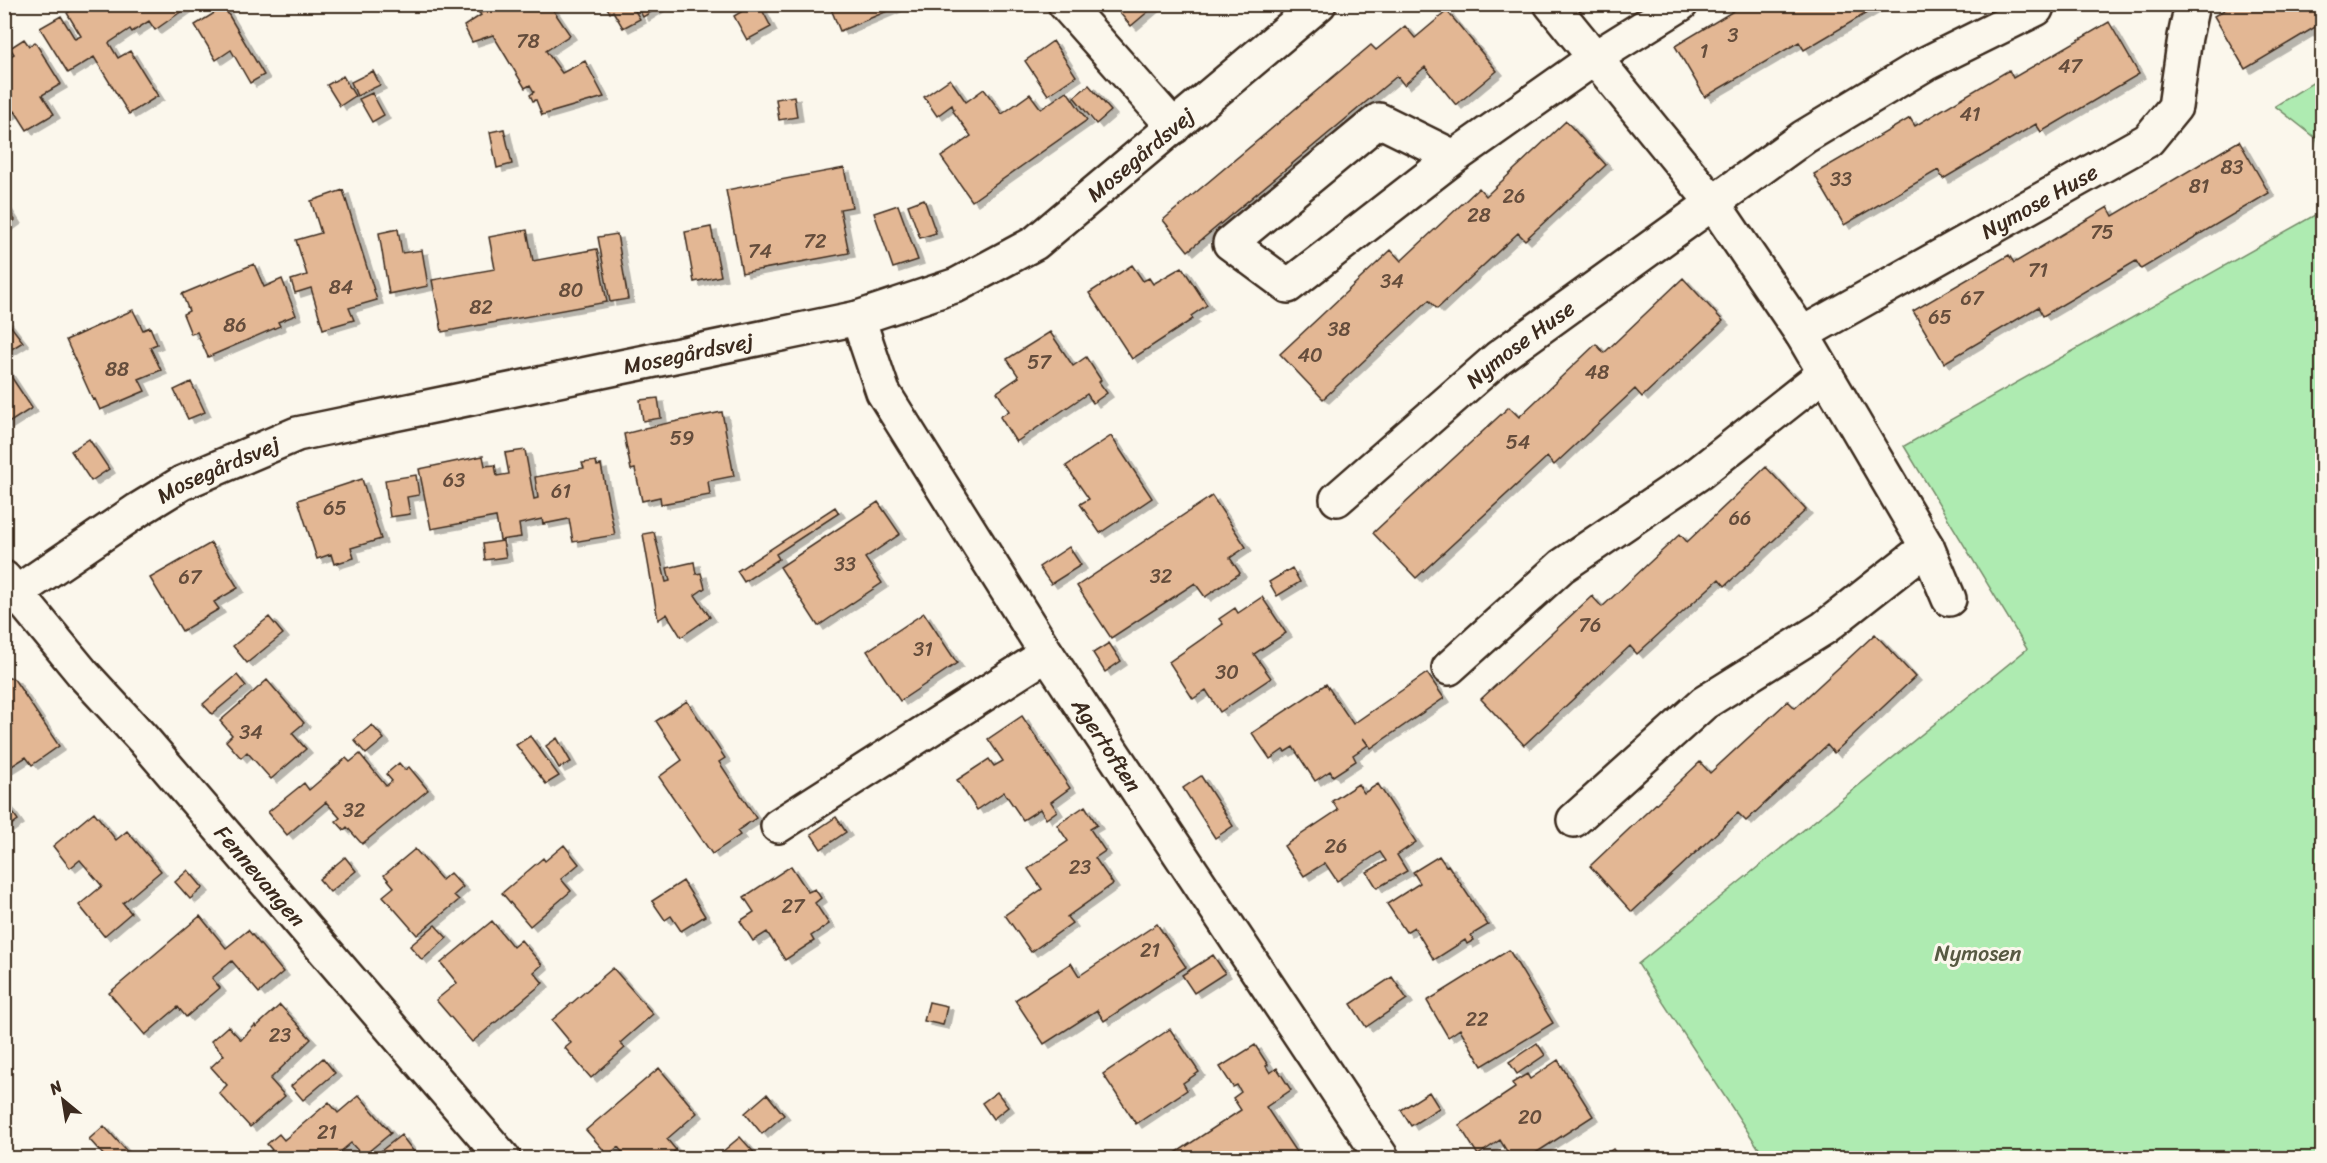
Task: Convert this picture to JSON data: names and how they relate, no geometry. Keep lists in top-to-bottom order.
{
  "streets": {
    "street": [
      "Mosegårdsvej",
      "Nymose Huse",
      "Agertoften",
      "Fennevangen"
    ]
  },
  "crossings": [
    ["Mosegårdsvej", "Agertoften"],
    ["Mosegårdsvej", "Fennevangen"]
  ],
  "parks": ["Nymosen"],
  "house_numbers": [
    "3",
    "78",
    "1",
    "47",
    "41",
    "83",
    "33",
    "81",
    "26",
    "28",
    "75",
    "72",
    "74",
    "71",
    "34",
    "84",
    "80",
    "67",
    "82",
    "65",
    "86",
    "38",
    "40",
    "57",
    "88",
    "48",
    "59",
    "54",
    "63",
    "61",
    "65",
    "66",
    "33",
    "32",
    "67",
    "76",
    "31",
    "30",
    "34",
    "32",
    "26",
    "23",
    "27",
    "21",
    "22",
    "23",
    "20",
    "21"
  ],
  "north": "top left"
}
